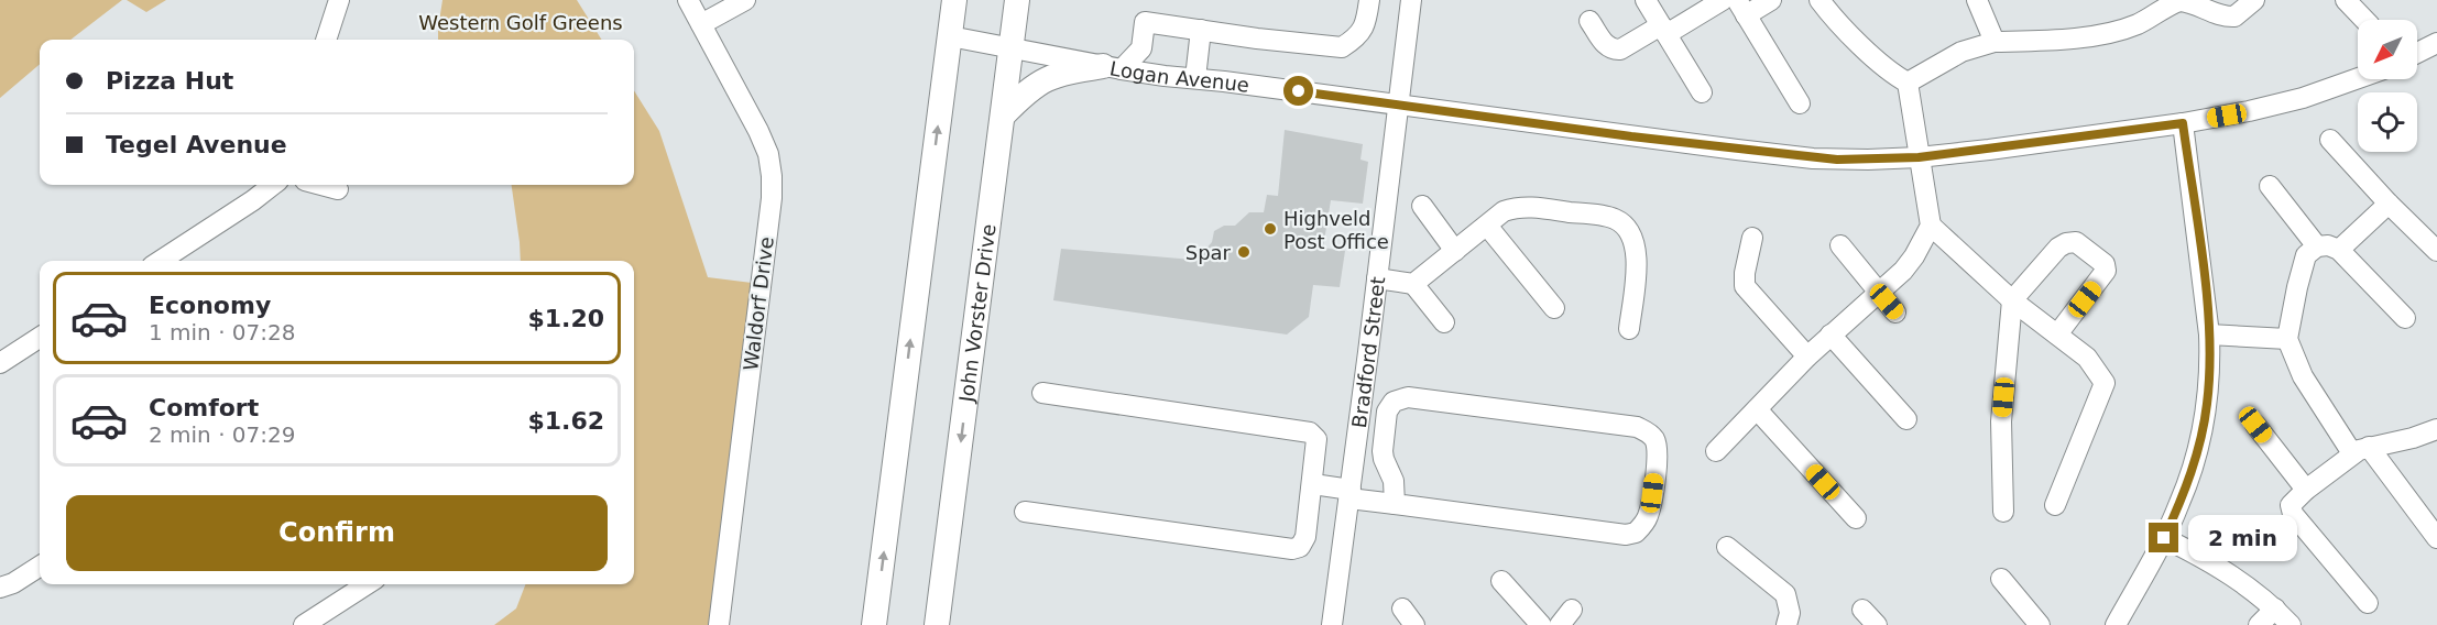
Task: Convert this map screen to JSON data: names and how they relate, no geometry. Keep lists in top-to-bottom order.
{
  "streets": {
    "main road": ["John Vorster Drive"],
    "street": ["Logan Avenue", "Waldorf Drive", "Bradford Street"]
  },
  "crossings": [
    ["Logan Avenue", "John Vorster Drive"],
    ["Logan Avenue", "Bradford Street"]
  ],
  "parks": ["Western Golf Greens"],
  "places": ["Highveld Post Office", "Spar"],
  "north": "bottom left",
  "page": {
    "banner": ["Pizza Hut", "Tegel Avenue"],
    "list": [
      {
        "name": "Economy",
        "note": "1 min · 07:28",
        "value": "$1.20"
      },
      {
        "name": "Comfort",
        "note": "2 min · 07:29",
        "value": "$1.62"
      }
    ],
    "buttons": "Confirm",
    "bubble": "2 min"
  }
}
